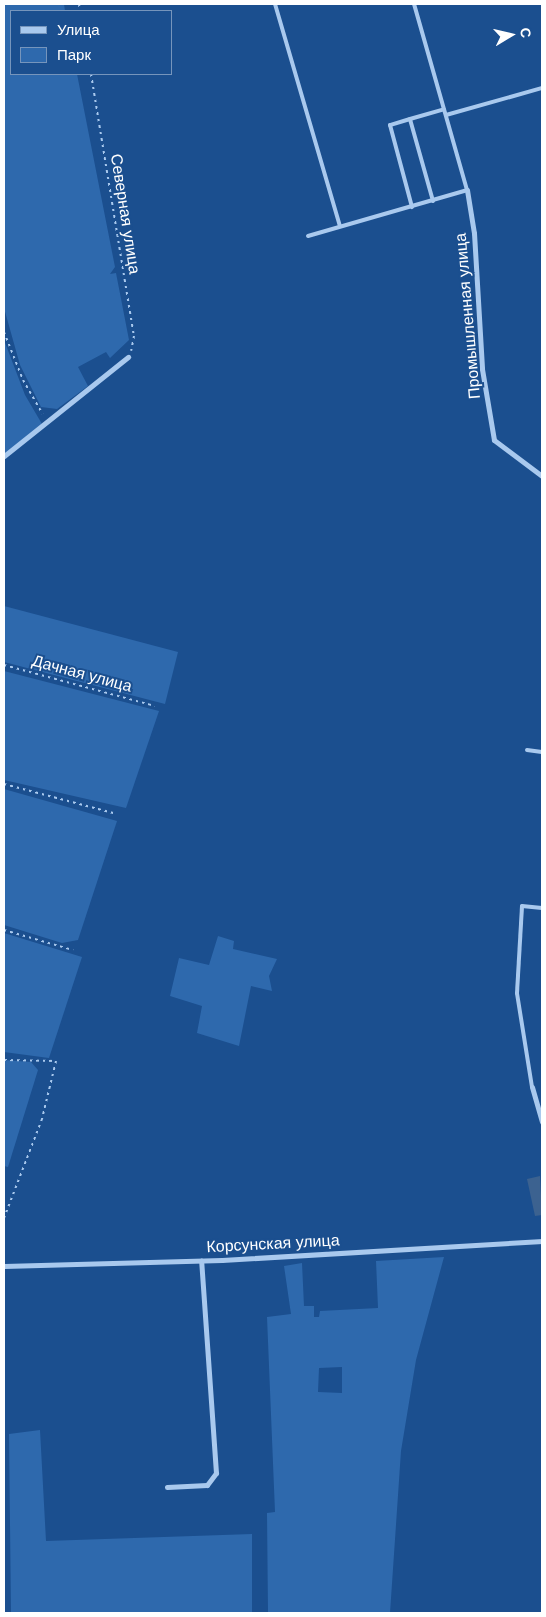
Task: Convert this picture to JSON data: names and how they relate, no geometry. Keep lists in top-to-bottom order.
{
  "streets": {
    "street": ["Промышленная улица", "Корсунская улица"],
    "path": ["Северная улица", "Дачная улица"]
  },
  "legend": ["Улица", "Парк"],
  "north": "right"
}
